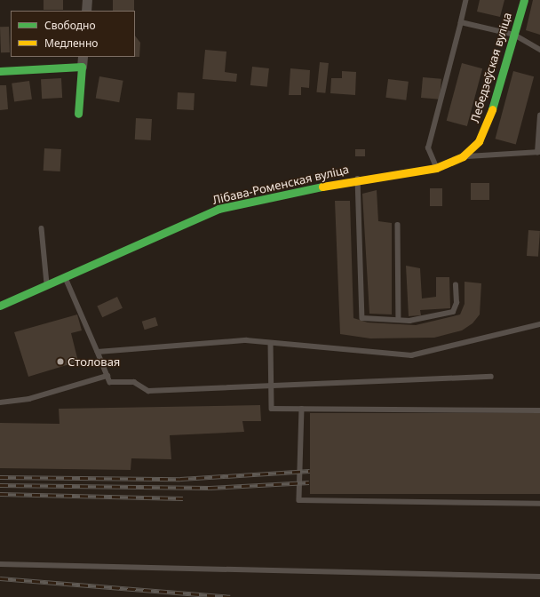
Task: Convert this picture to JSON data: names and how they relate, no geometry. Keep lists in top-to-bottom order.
{
  "streets": {
    "main road": ["Лебедзеўская вуліца", "Лібава-Роменская вуліца"]
  },
  "crossings": [
    ["Лебедзеўская вуліца", "Лібава-Роменская вуліца"]
  ],
  "places": ["Столовая"],
  "legend": ["Свободно", "Медленно"]
}
